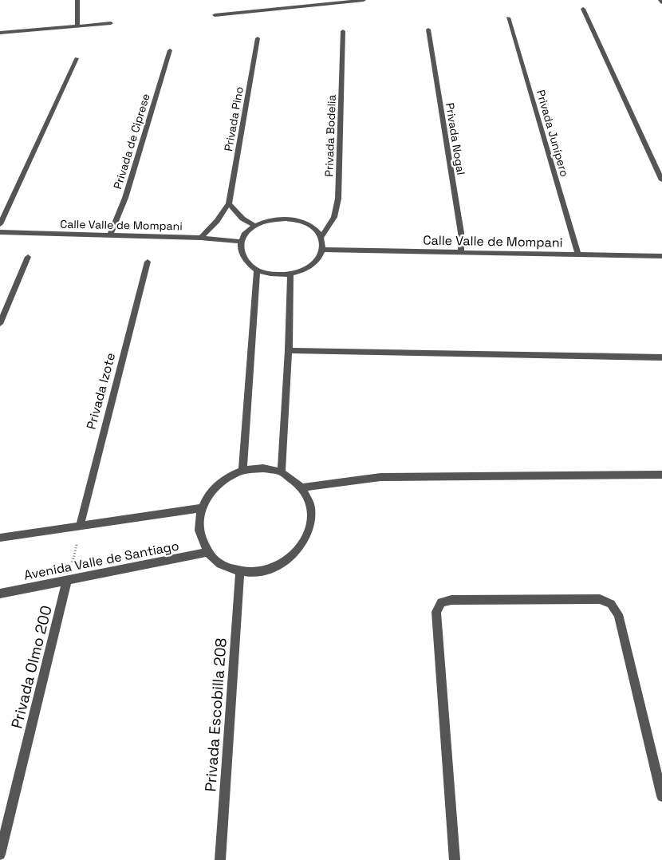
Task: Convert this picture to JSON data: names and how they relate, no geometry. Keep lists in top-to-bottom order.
{
  "streets": {
    "street": [
      "Privada Pino",
      "Privada Junípero",
      "Privada Bodelia",
      "Privada Nogal",
      "Privada de Ciprese",
      "Calle Valle de Mompani",
      "Privada Izote",
      "Avenida Valle de Santiago",
      "Privada Olmo 200",
      "Privada Escobilla 208"
    ]
  },
  "crossings": [
    ["Privada Junípero", "Calle Valle de Mompani"],
    ["Privada Bodelia", "Calle Valle de Mompani"],
    ["Privada Nogal", "Calle Valle de Mompani"],
    ["Privada de Ciprese", "Calle Valle de Mompani"],
    ["Avenida Valle de Santiago", "Privada Olmo 200"],
    ["Avenida Valle de Santiago", "Privada Escobilla 208"]
  ]
}
